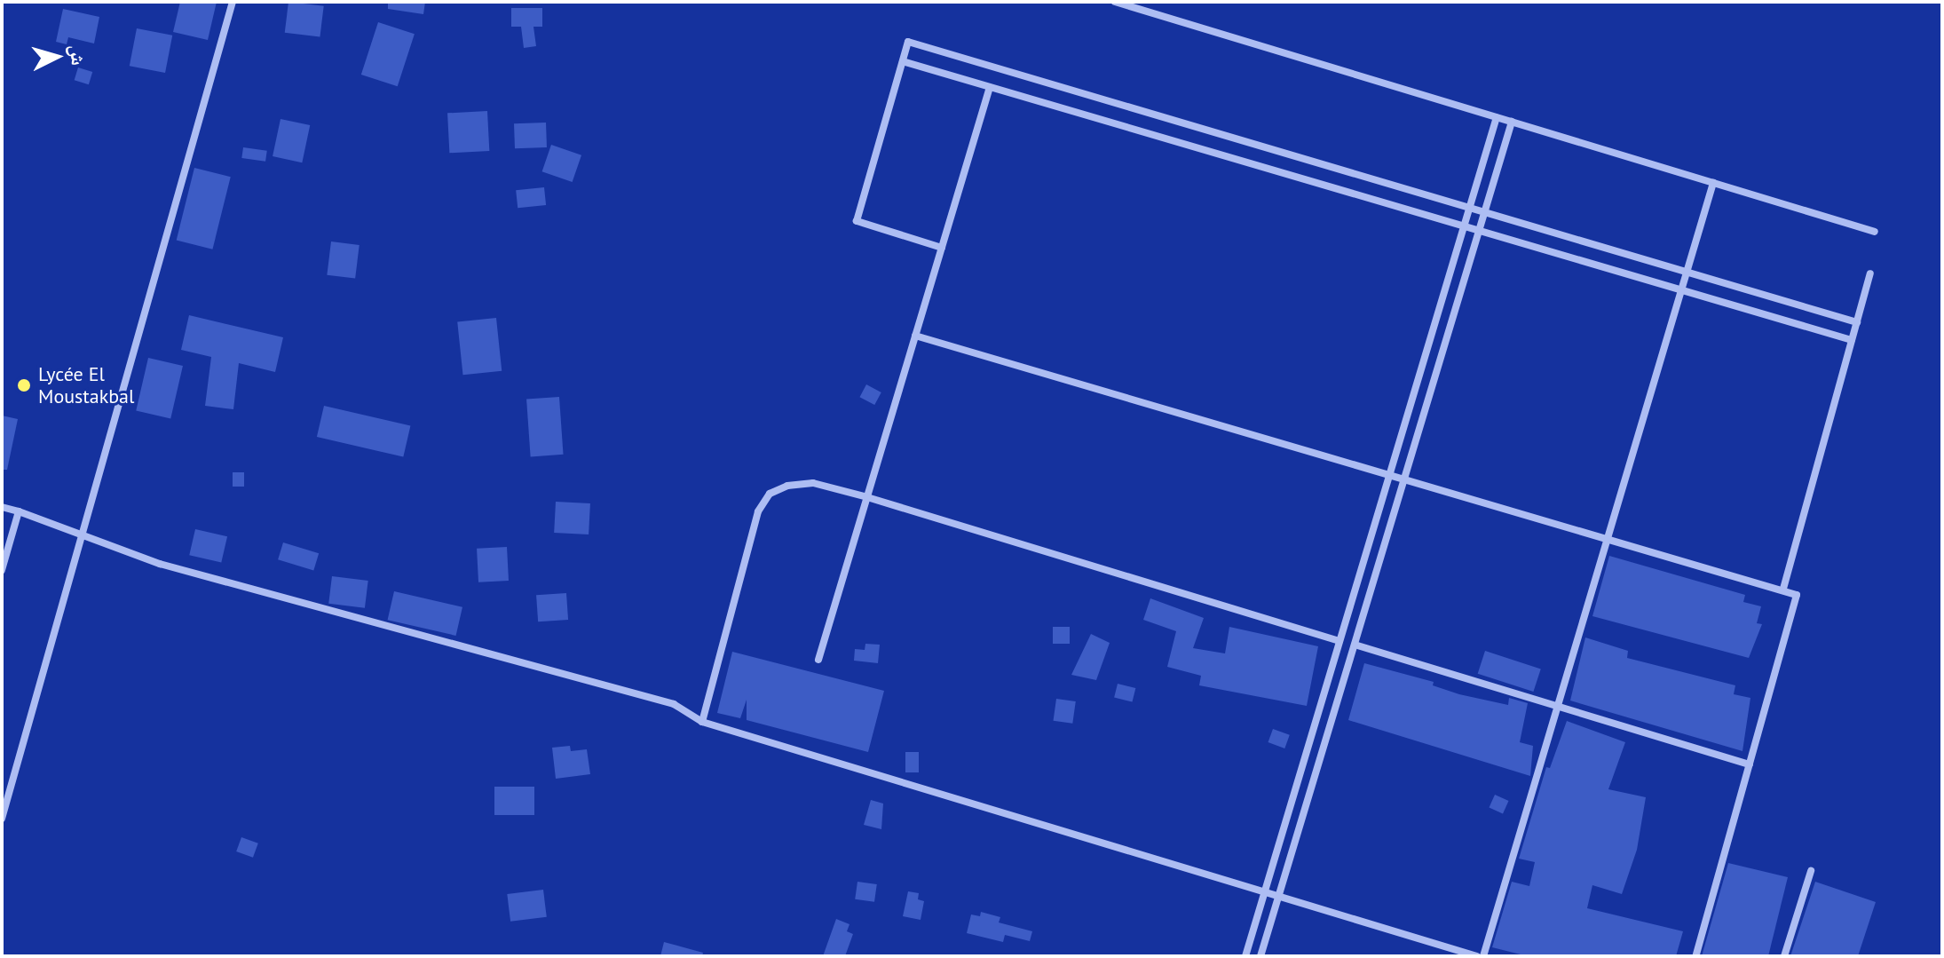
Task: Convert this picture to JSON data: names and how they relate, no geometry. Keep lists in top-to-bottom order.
{
  "places": ["Lycée El Moustakbal"],
  "north": "right"
}
